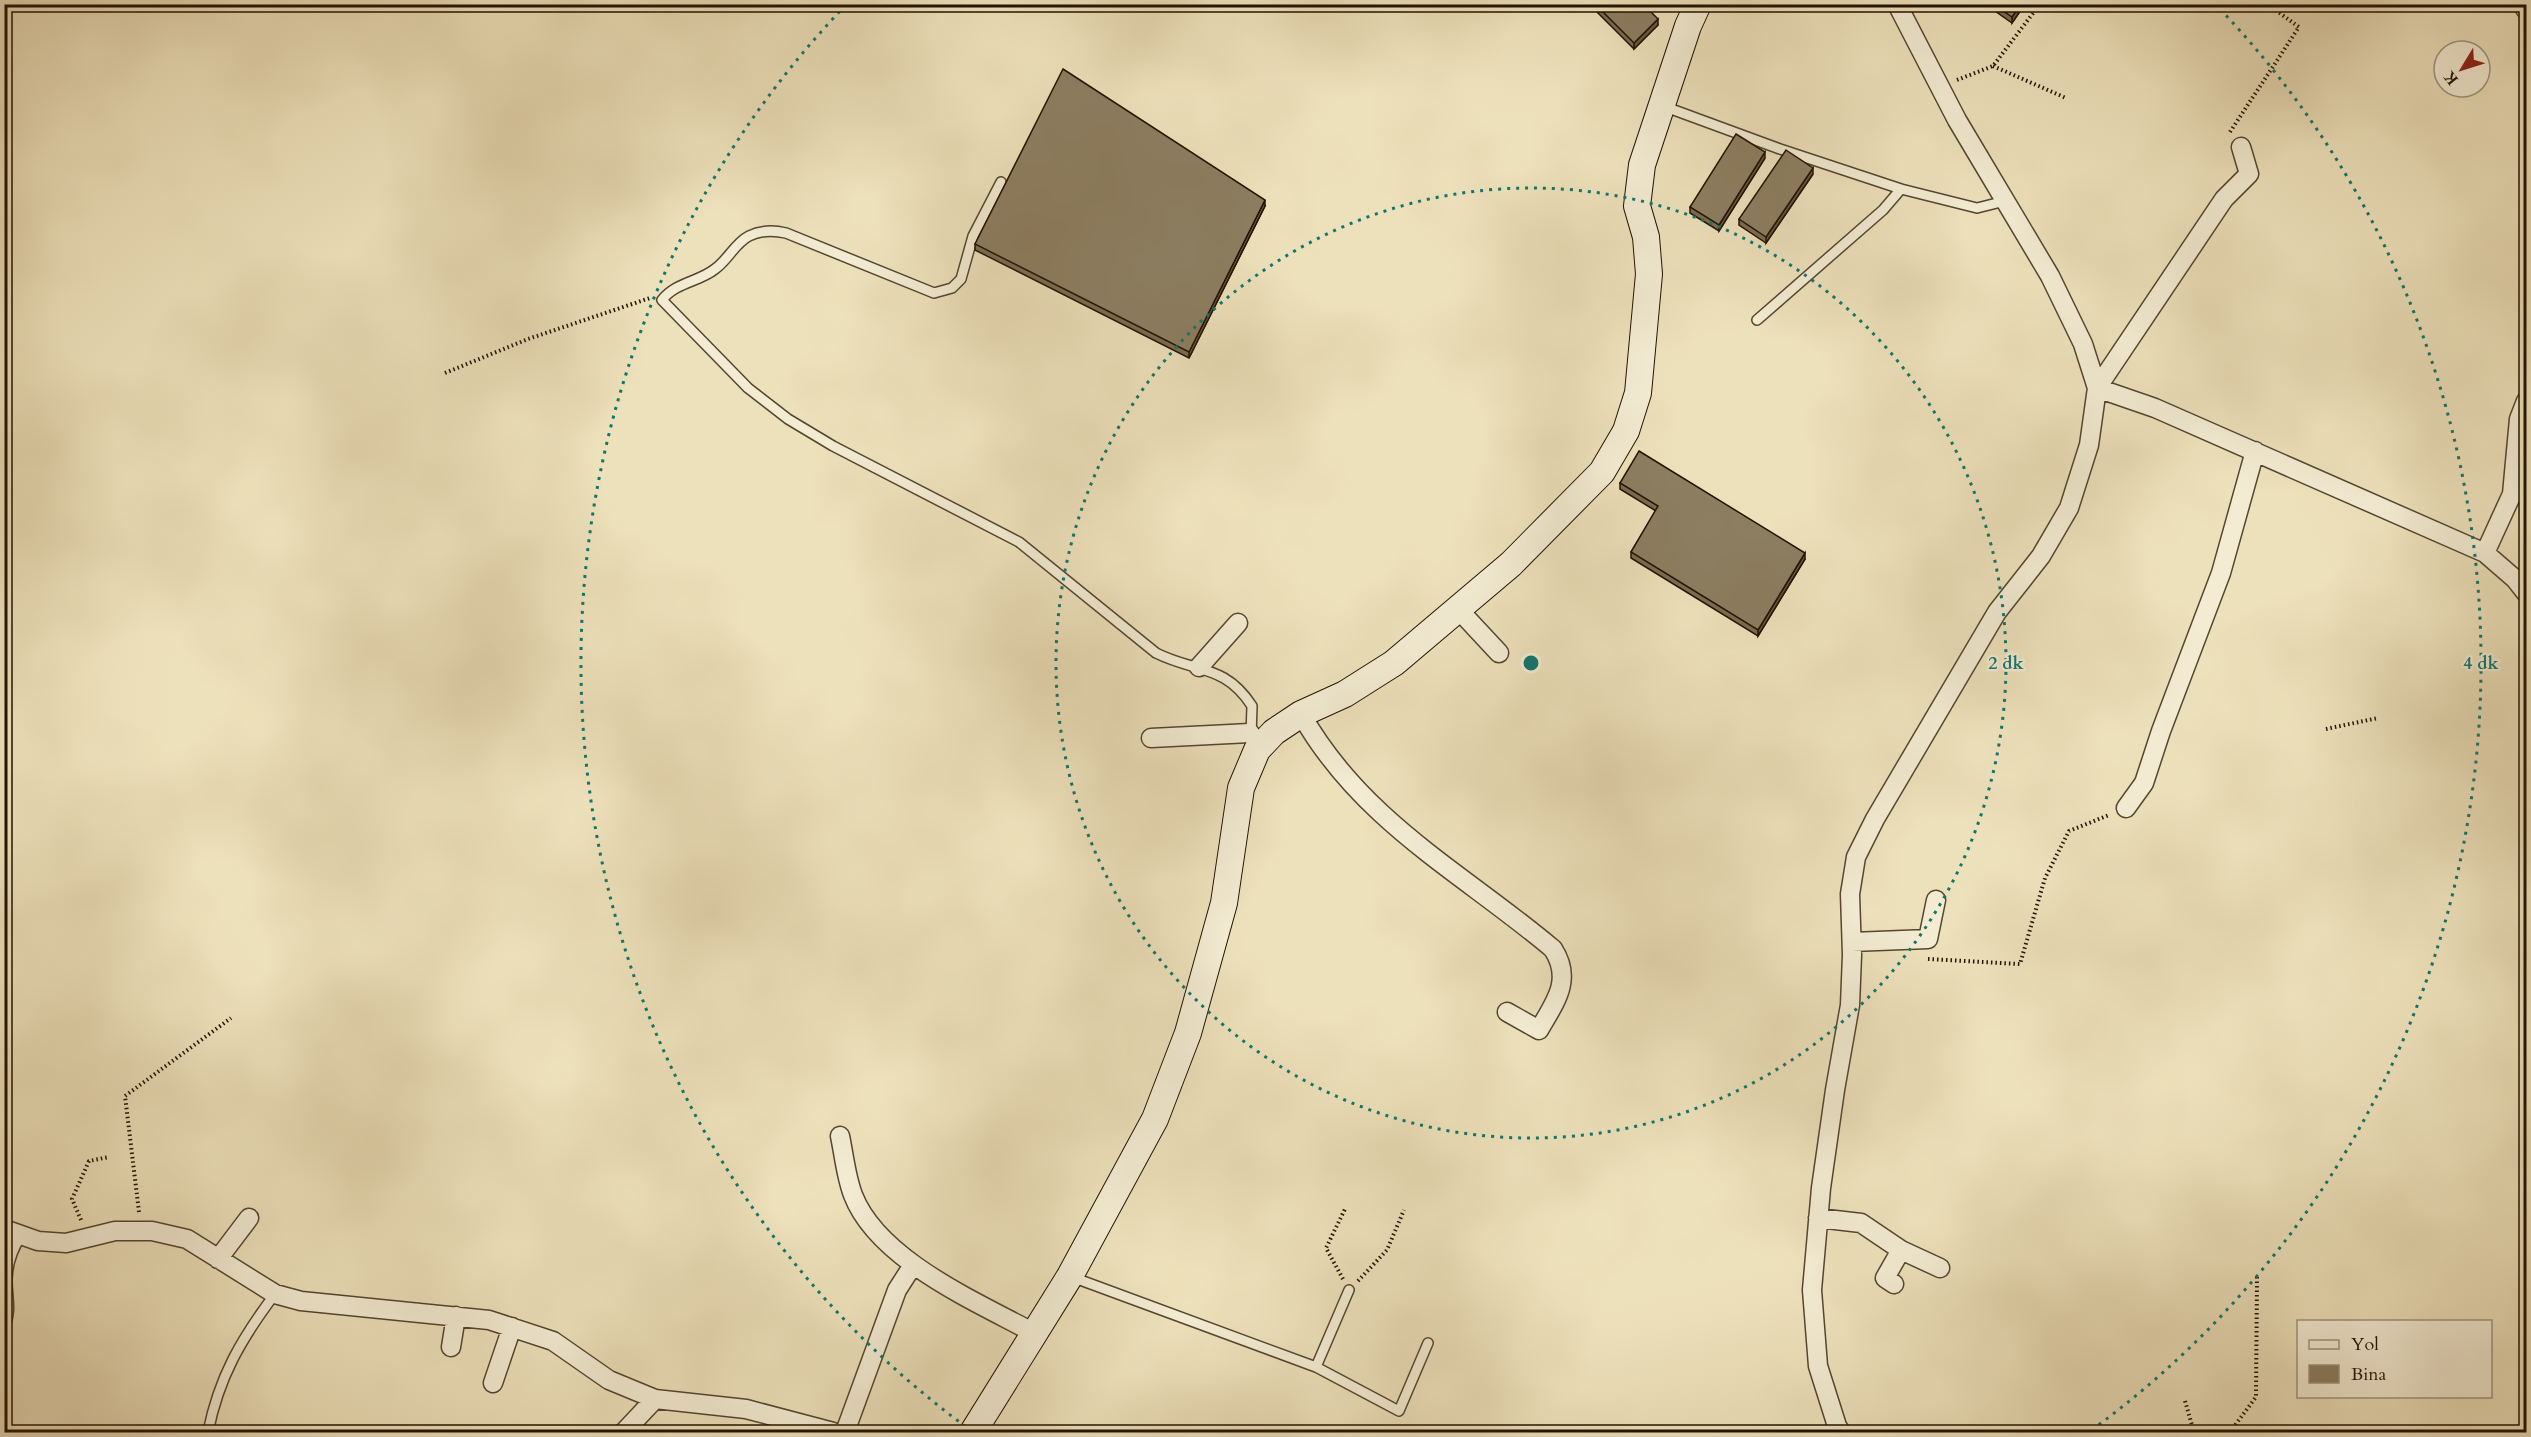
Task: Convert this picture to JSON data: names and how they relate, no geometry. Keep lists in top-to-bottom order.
{
  "legend": ["Yol", "Bina"],
  "north": "bottom left",
  "rings": ["2 dk", "4 dk"]
}
